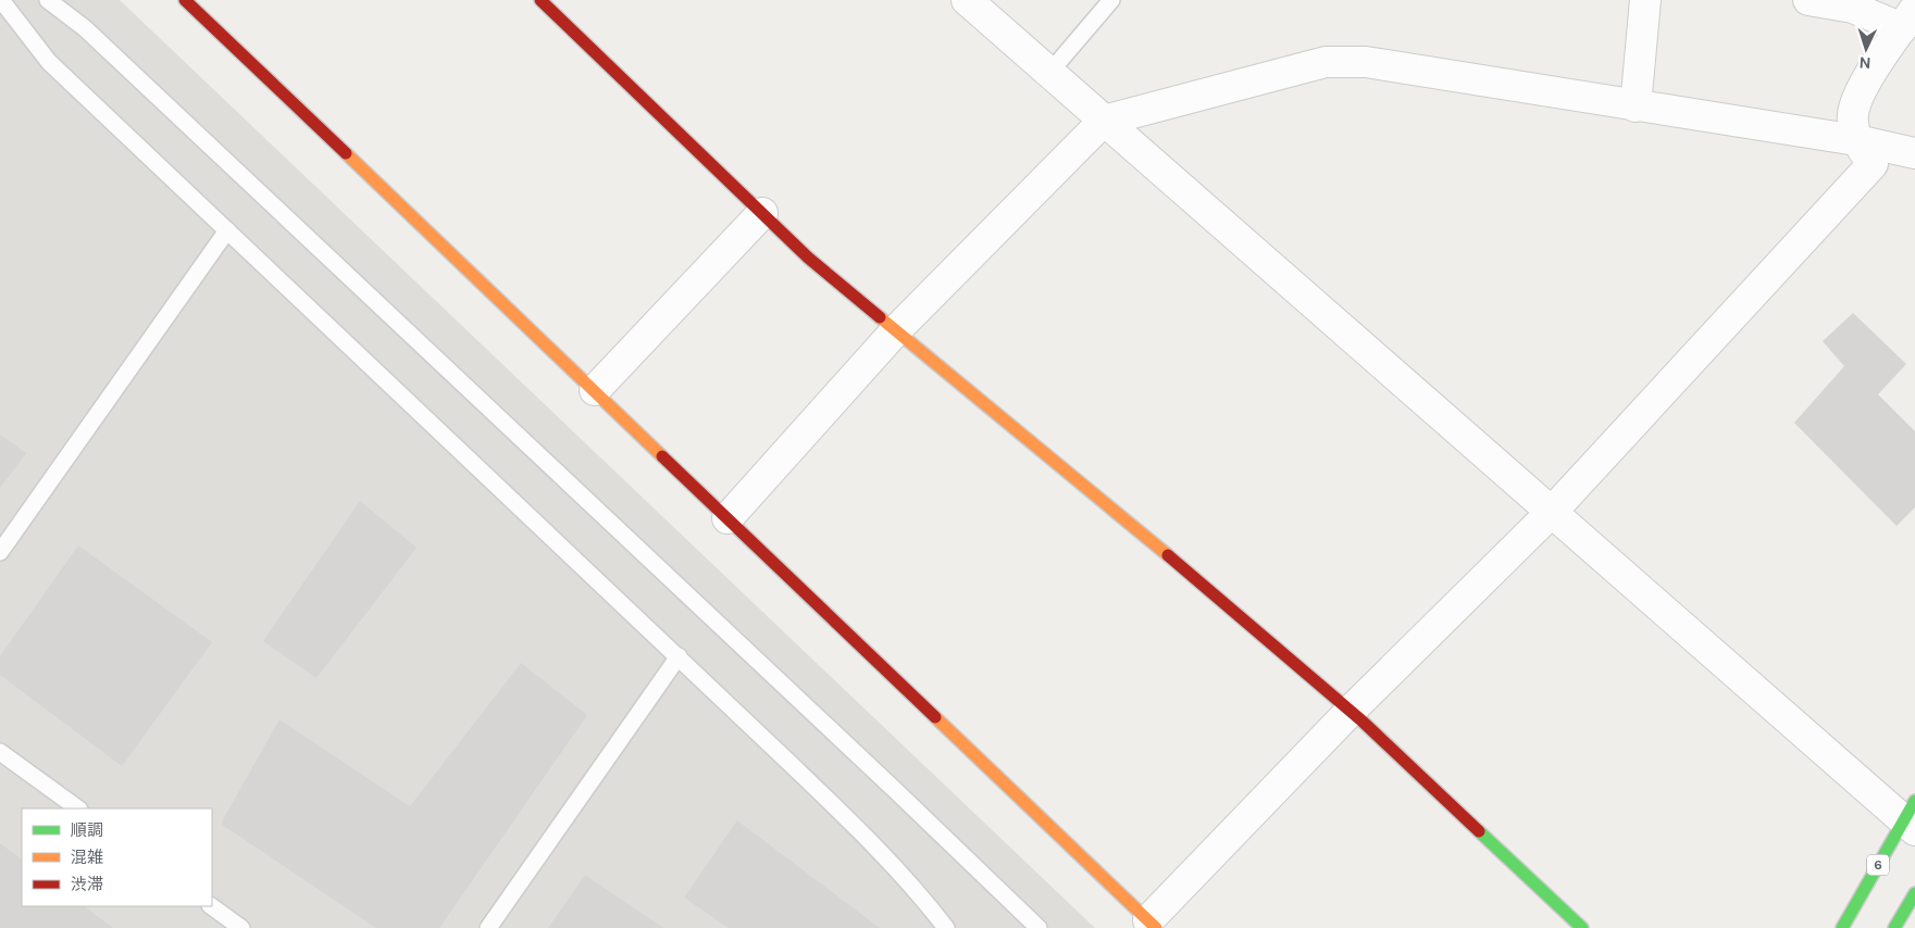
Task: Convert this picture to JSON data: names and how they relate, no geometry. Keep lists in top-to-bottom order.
{
  "streets": {
    "main road": ["6"]
  },
  "legend": ["順調", "混雑", "渋滞"],
  "north": "bottom"
}
